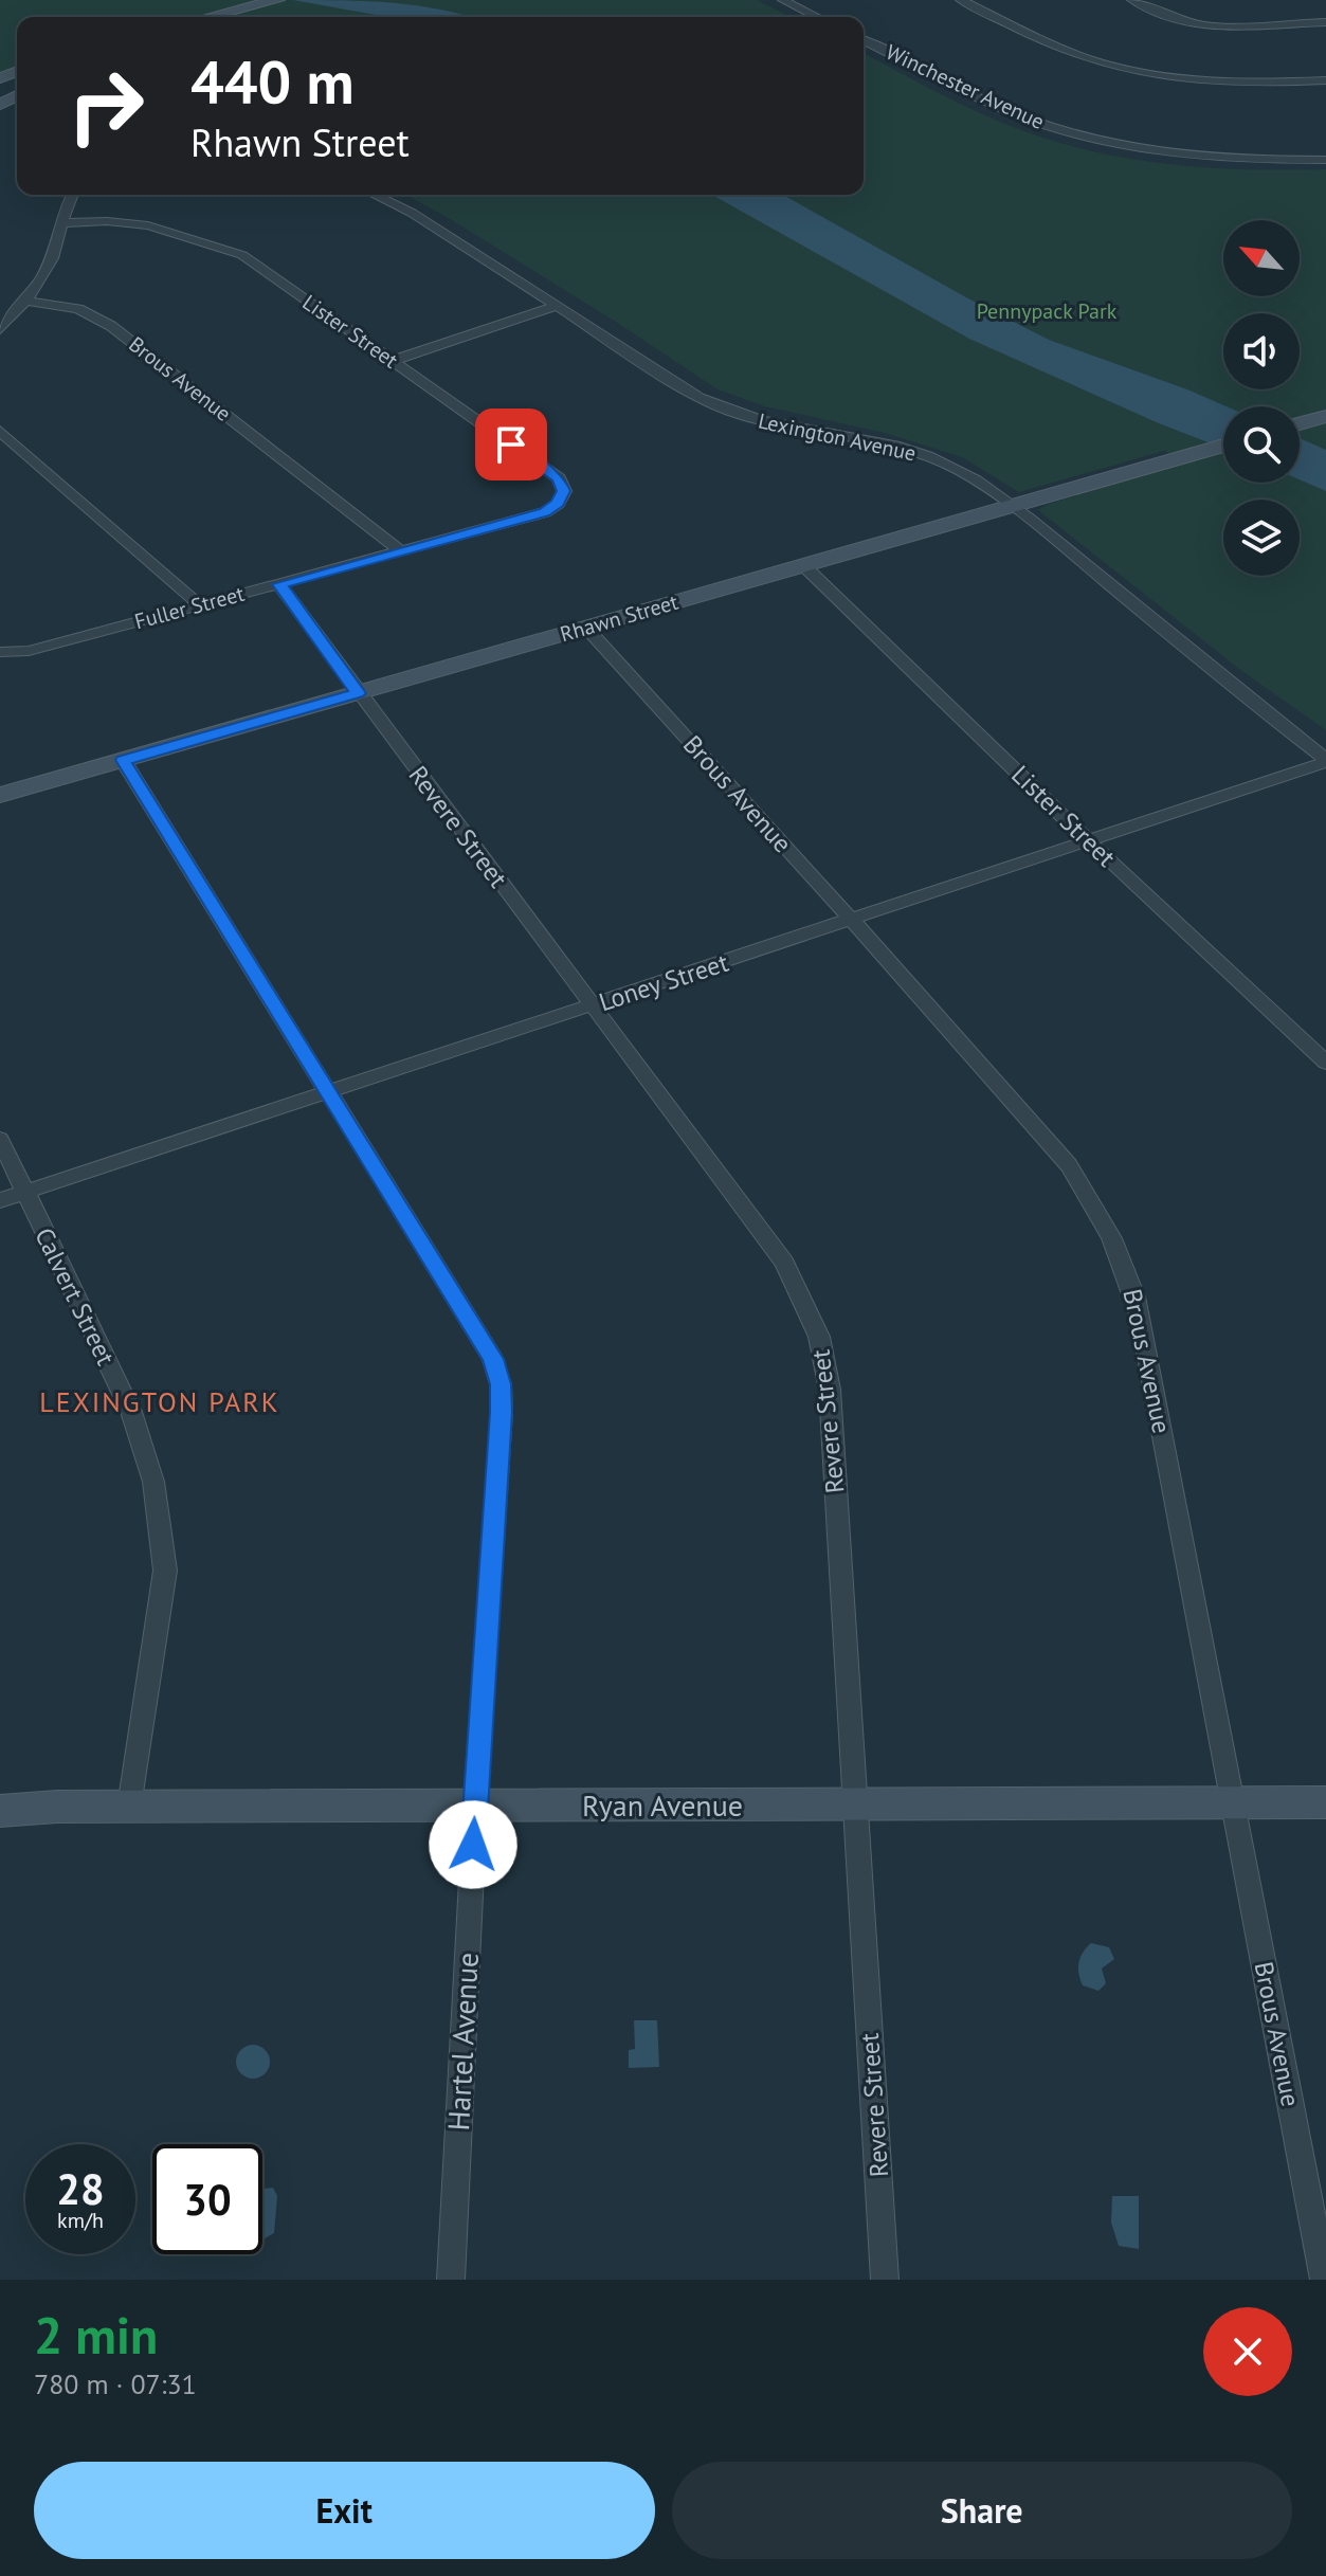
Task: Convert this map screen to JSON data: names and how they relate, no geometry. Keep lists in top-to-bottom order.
{
  "streets": {
    "main road": ["Rhawn Street", "Ryan Avenue"],
    "street": [
      "Winchester Avenue",
      "Lister Street",
      "Brous Avenue",
      "Lexington Avenue",
      "Fuller Street",
      "Revere Street",
      "Loney Street",
      "Calvert Street",
      "Hartel Avenue"
    ]
  },
  "crossings": [
    ["Lister Street", "Fuller Street"],
    ["Lister Street", "Rhawn Street"],
    ["Lister Street", "Loney Street"],
    ["Brous Avenue", "Fuller Street"],
    ["Brous Avenue", "Rhawn Street"],
    ["Brous Avenue", "Loney Street"],
    ["Brous Avenue", "Ryan Avenue"],
    ["Lexington Avenue", "Rhawn Street"],
    ["Lexington Avenue", "Loney Street"],
    ["Fuller Street", "Revere Street"],
    ["Rhawn Street", "Revere Street"],
    ["Rhawn Street", "Hartel Avenue"],
    ["Revere Street", "Loney Street"],
    ["Revere Street", "Ryan Avenue"],
    ["Loney Street", "Calvert Street"],
    ["Loney Street", "Hartel Avenue"],
    ["Calvert Street", "Ryan Avenue"],
    ["Ryan Avenue", "Hartel Avenue"]
  ],
  "districts": ["LEXINGTON PARK"],
  "parks": ["Pennypack Park"],
  "north": "top left",
  "page": {
    "turn": ["440 m", "Rhawn Street"],
    "speed": "28 km/h",
    "limit": "30",
    "heading": ["2 min", "780 m · 07:31"],
    "buttons": ["Exit", "Share"]
  }
}
